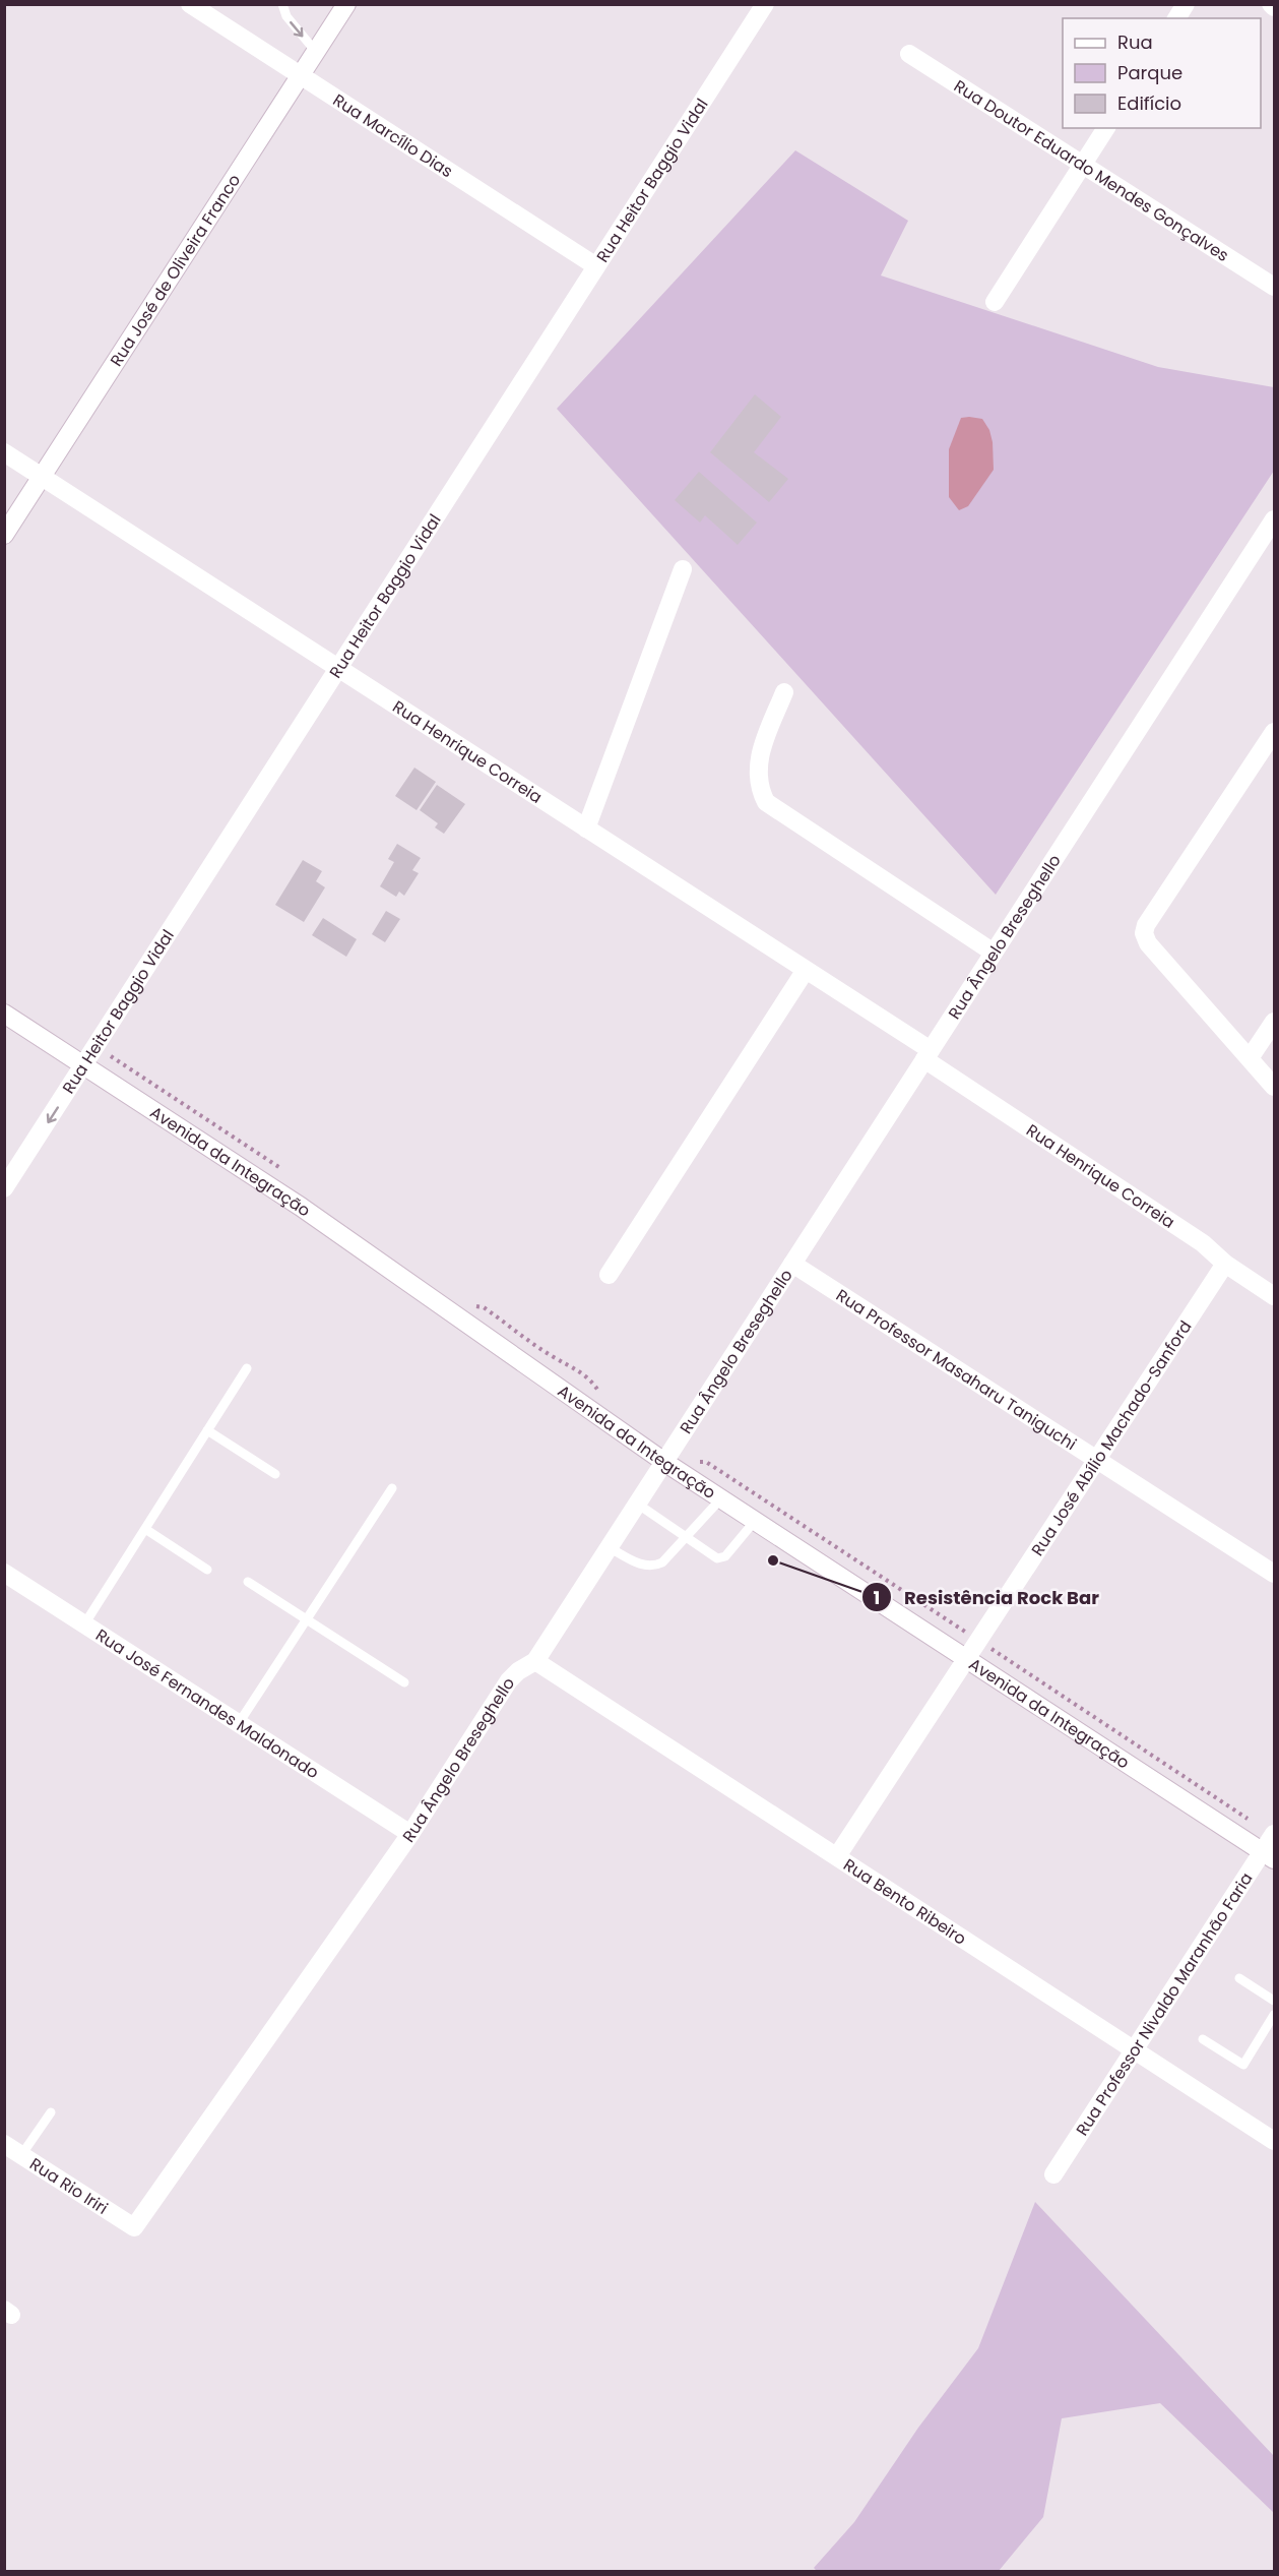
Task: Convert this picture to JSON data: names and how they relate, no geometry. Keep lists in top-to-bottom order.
{
  "streets": {
    "street": [
      "Rua Marcílio Dias",
      "Rua Doutor Eduardo Mendes Gonçalves",
      "Rua Heitor Baggio Vidal",
      "Rua José de Oliveira Franco",
      "Rua Henrique Correia",
      "Rua Ângelo Breseghello",
      "Avenida da Integração",
      "Rua Professor Masaharu Taniguchi",
      "Rua José Abílio Machado-Sanford",
      "Rua José Fernandes Maldonado",
      "Rua Bento Ribeiro",
      "Rua Professor Nivaldo Maranhão Faria",
      "Rua Rio Iriri"
    ]
  },
  "crossings": [
    ["Rua Marcílio Dias", "Rua Heitor Baggio Vidal"],
    ["Rua Marcílio Dias", "Rua José de Oliveira Franco"],
    ["Rua Heitor Baggio Vidal", "Rua Henrique Correia"],
    ["Rua Heitor Baggio Vidal", "Avenida da Integração"],
    ["Rua José de Oliveira Franco", "Rua Henrique Correia"],
    ["Rua Henrique Correia", "Rua Ângelo Breseghello"],
    ["Rua Henrique Correia", "Rua José Abílio Machado-Sanford"],
    ["Rua Ângelo Breseghello", "Avenida da Integração"],
    ["Rua Ângelo Breseghello", "Rua Professor Masaharu Taniguchi"],
    ["Rua Ângelo Breseghello", "Rua José Fernandes Maldonado"],
    ["Rua Ângelo Breseghello", "Rua Bento Ribeiro"],
    ["Rua Ângelo Breseghello", "Rua Rio Iriri"],
    ["Avenida da Integração", "Rua José Abílio Machado-Sanford"],
    ["Avenida da Integração", "Rua Professor Nivaldo Maranhão Faria"],
    ["Rua Professor Masaharu Taniguchi", "Rua José Abílio Machado-Sanford"],
    ["Rua José Abílio Machado-Sanford", "Rua Bento Ribeiro"],
    ["Rua Bento Ribeiro", "Rua Professor Nivaldo Maranhão Faria"]
  ],
  "places": ["Resistência Rock Bar"],
  "legend": ["Rua", "Parque", "Edifício"]
}
